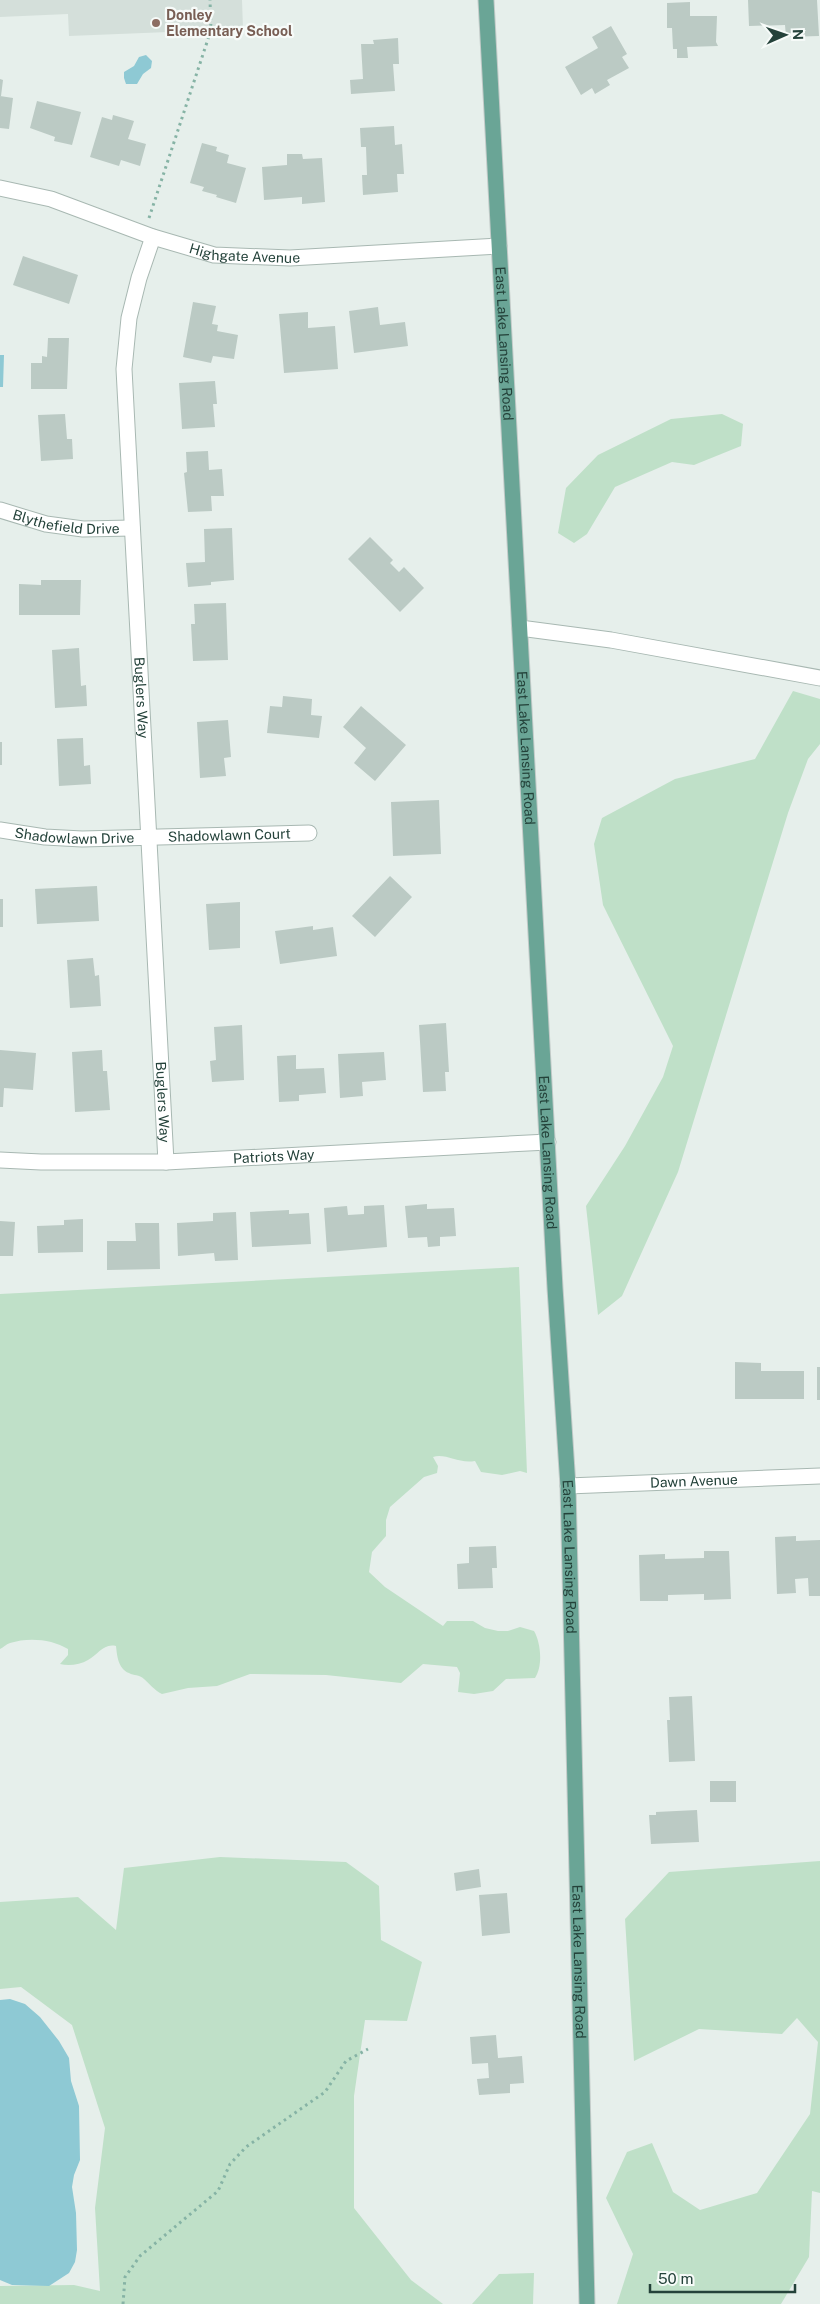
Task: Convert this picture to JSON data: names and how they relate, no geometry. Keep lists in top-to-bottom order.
{
  "streets": {
    "main road": ["East Lake Lansing Road"],
    "street": [
      "Highgate Avenue",
      "Blythefield Drive",
      "Buglers Way",
      "Shadowlawn Drive",
      "Shadowlawn Court",
      "Patriots Way",
      "Dawn Avenue"
    ]
  },
  "crossings": [
    ["Highgate Avenue", "East Lake Lansing Road"],
    ["Highgate Avenue", "Buglers Way"],
    ["East Lake Lansing Road", "Patriots Way"],
    ["East Lake Lansing Road", "Dawn Avenue"],
    ["Blythefield Drive", "Buglers Way"],
    ["Buglers Way", "Shadowlawn Drive"],
    ["Buglers Way", "Shadowlawn Court"],
    ["Buglers Way", "Patriots Way"],
    ["Shadowlawn Drive", "Shadowlawn Court"]
  ],
  "places": ["Donley Elementary School"],
  "scale_bar": "50 m",
  "north": "right"
}
